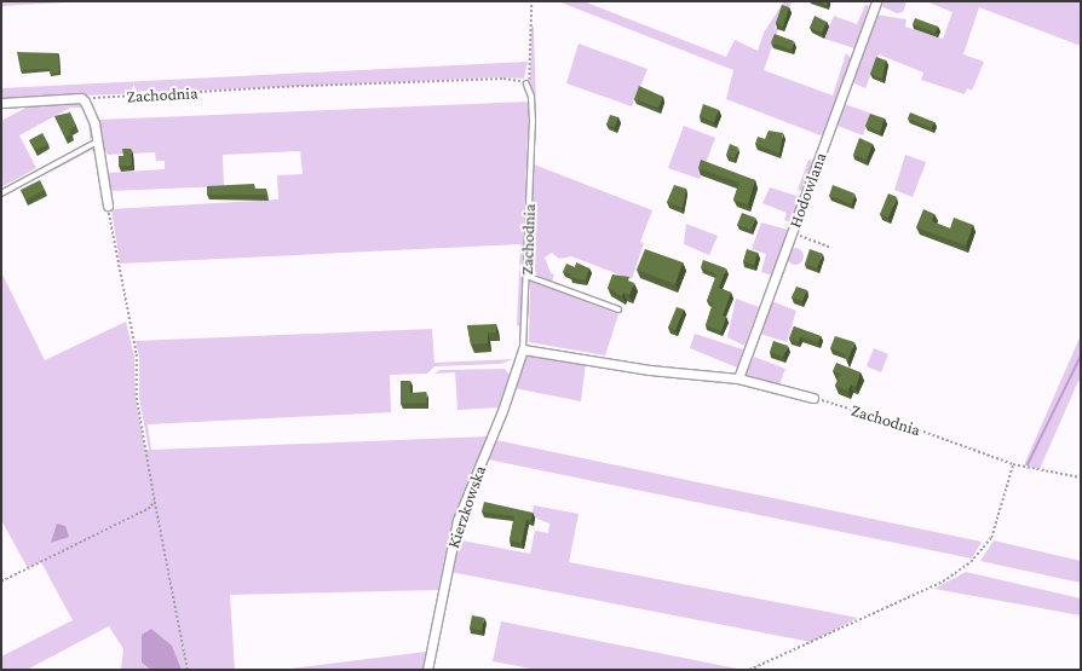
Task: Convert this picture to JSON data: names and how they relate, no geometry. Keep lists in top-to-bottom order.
{
  "streets": {
    "street": ["Hodowlana", "Kierzkowska"],
    "lane": ["Zachodnia"]
  },
  "crossings": [
    ["Zachodnia", "Kierzkowska"]
  ]
}
